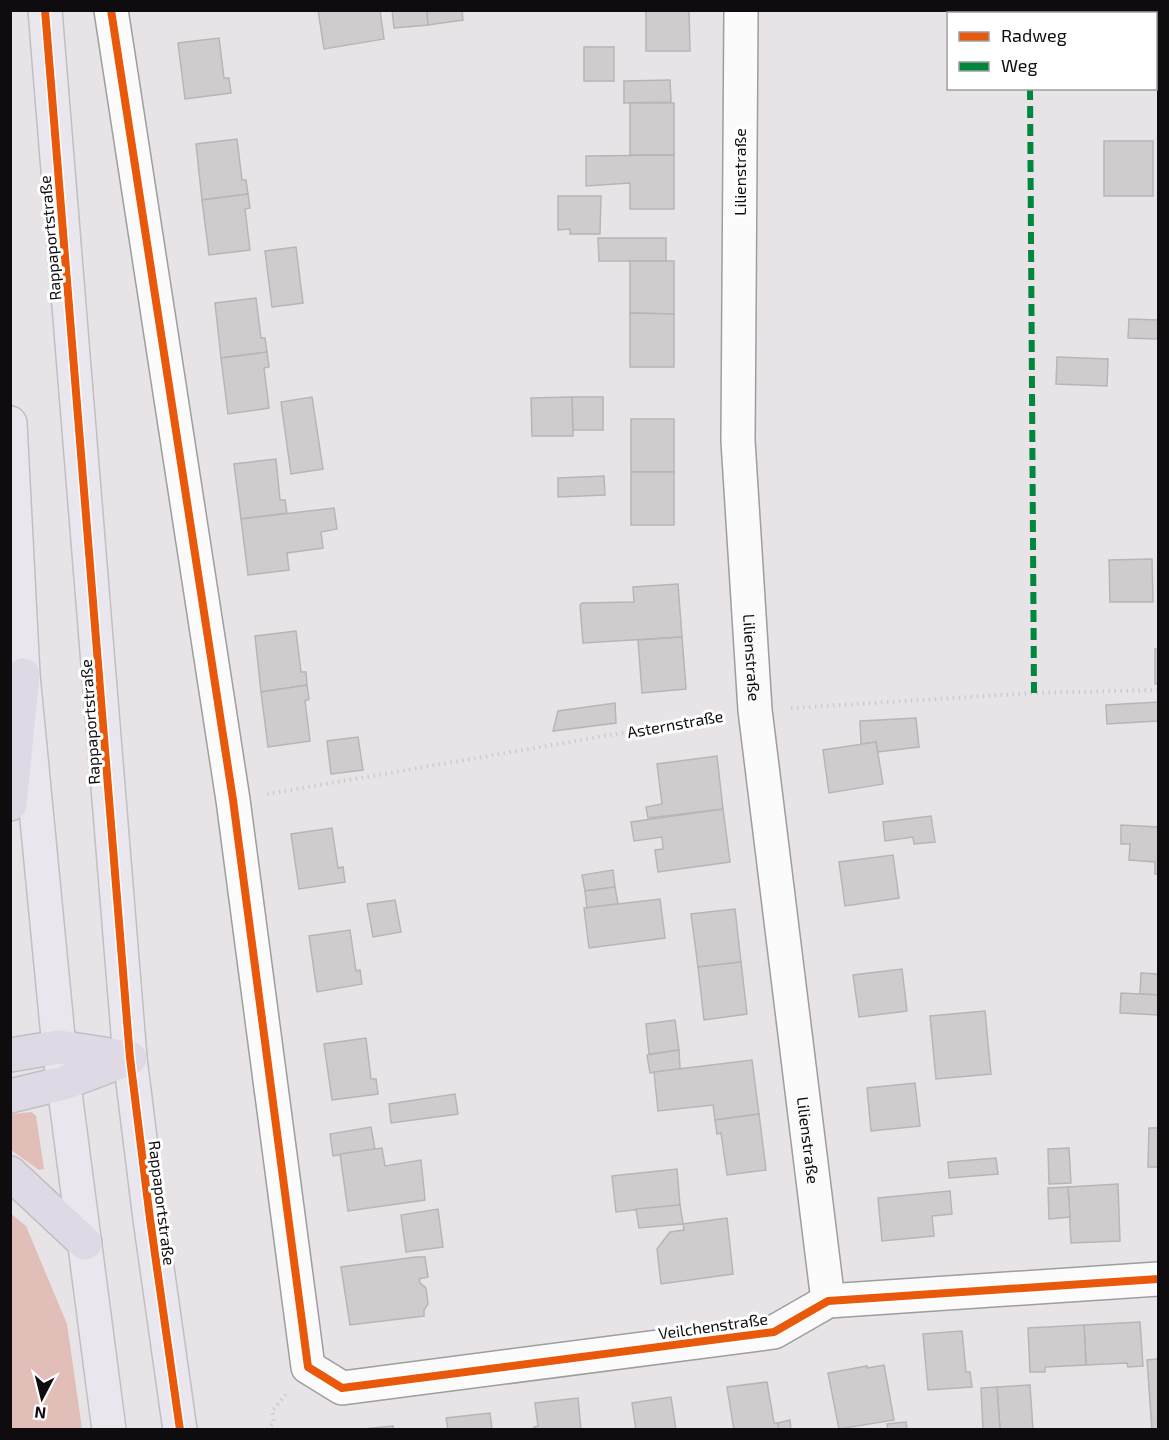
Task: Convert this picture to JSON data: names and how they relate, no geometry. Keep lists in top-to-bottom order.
{
  "streets": {
    "main road": ["Rappaportstraße"],
    "street": ["Lilienstraße", "Veilchenstraße"],
    "path": ["Asternstraße"]
  },
  "crossings": [
    ["Lilienstraße", "Asternstraße"],
    ["Lilienstraße", "Veilchenstraße"]
  ],
  "legend": ["Radweg", "Weg"],
  "north": "bottom"
}
